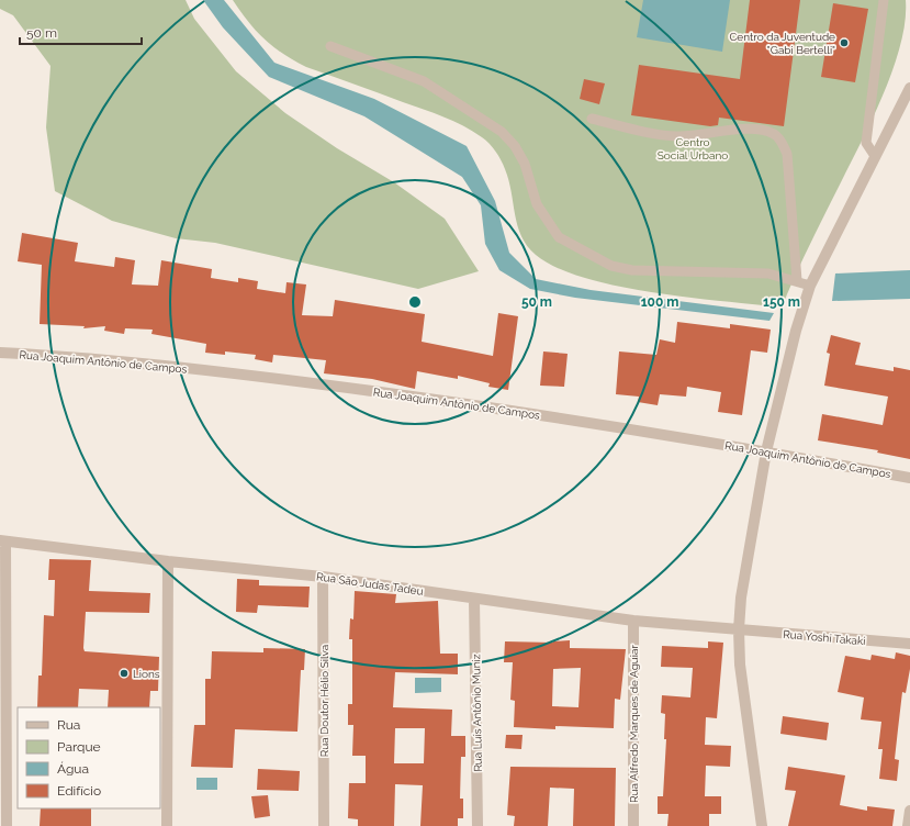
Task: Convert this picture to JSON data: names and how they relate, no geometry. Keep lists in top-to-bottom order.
{
  "streets": {
    "street": [
      "Rua Joaquim Antônio de Campos",
      "Rua São Judas Tadeu",
      "Rua Yoshi Takaki",
      "Rua Doutor Hélio Silva",
      "Rua Luís Antônio Muniz",
      "Rua Alfredo Marques de Aguiar"
    ]
  },
  "crossings": [
    ["Rua São Judas Tadeu", "Rua Yoshi Takaki"],
    ["Rua São Judas Tadeu", "Rua Doutor Hélio Silva"],
    ["Rua São Judas Tadeu", "Rua Luís Antônio Muniz"],
    ["Rua São Judas Tadeu", "Rua Alfredo Marques de Aguiar"]
  ],
  "parks": ["Centro Social Urbano"],
  "places": ["Centro da Juventude \"Gabi Bertelli\"", "Lions"],
  "legend": [
    "Rua",
    "Parque",
    "Água",
    "Edifício"
  ],
  "scale_bar": "50 m",
  "rings": ["50 m", "100 m", "150 m"]
}
